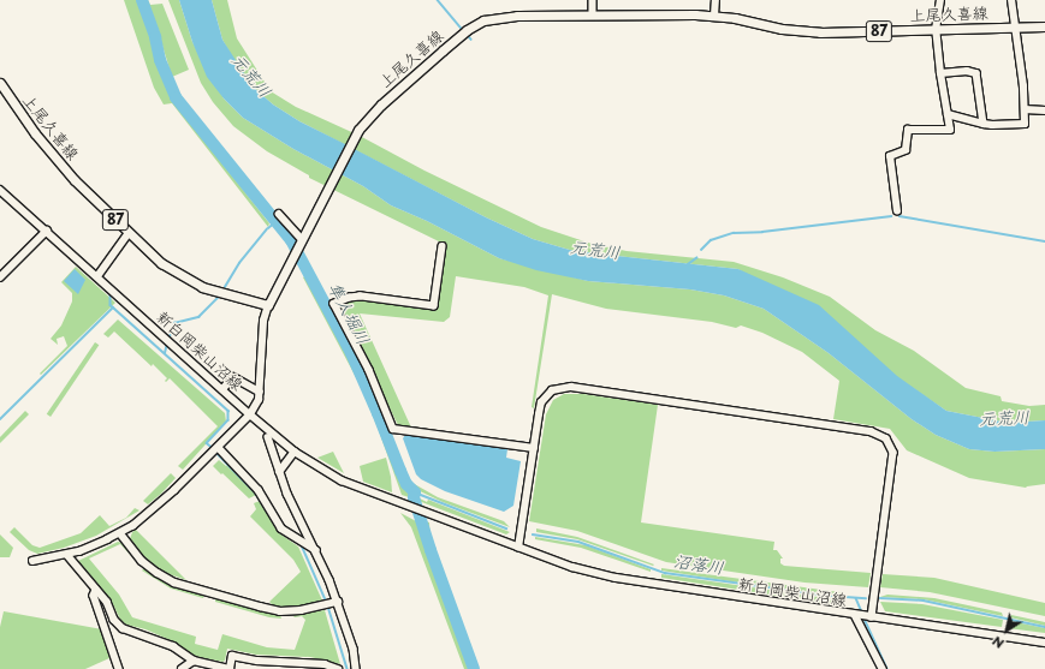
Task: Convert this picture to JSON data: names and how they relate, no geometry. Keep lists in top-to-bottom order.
{
  "streets": {
    "main road": ["上尾久喜線", "87"],
    "street": ["新白岡柴山沼線"]
  },
  "water": ["元荒川", "隼人堀川", "沼落川"],
  "north": "bottom left"
}
